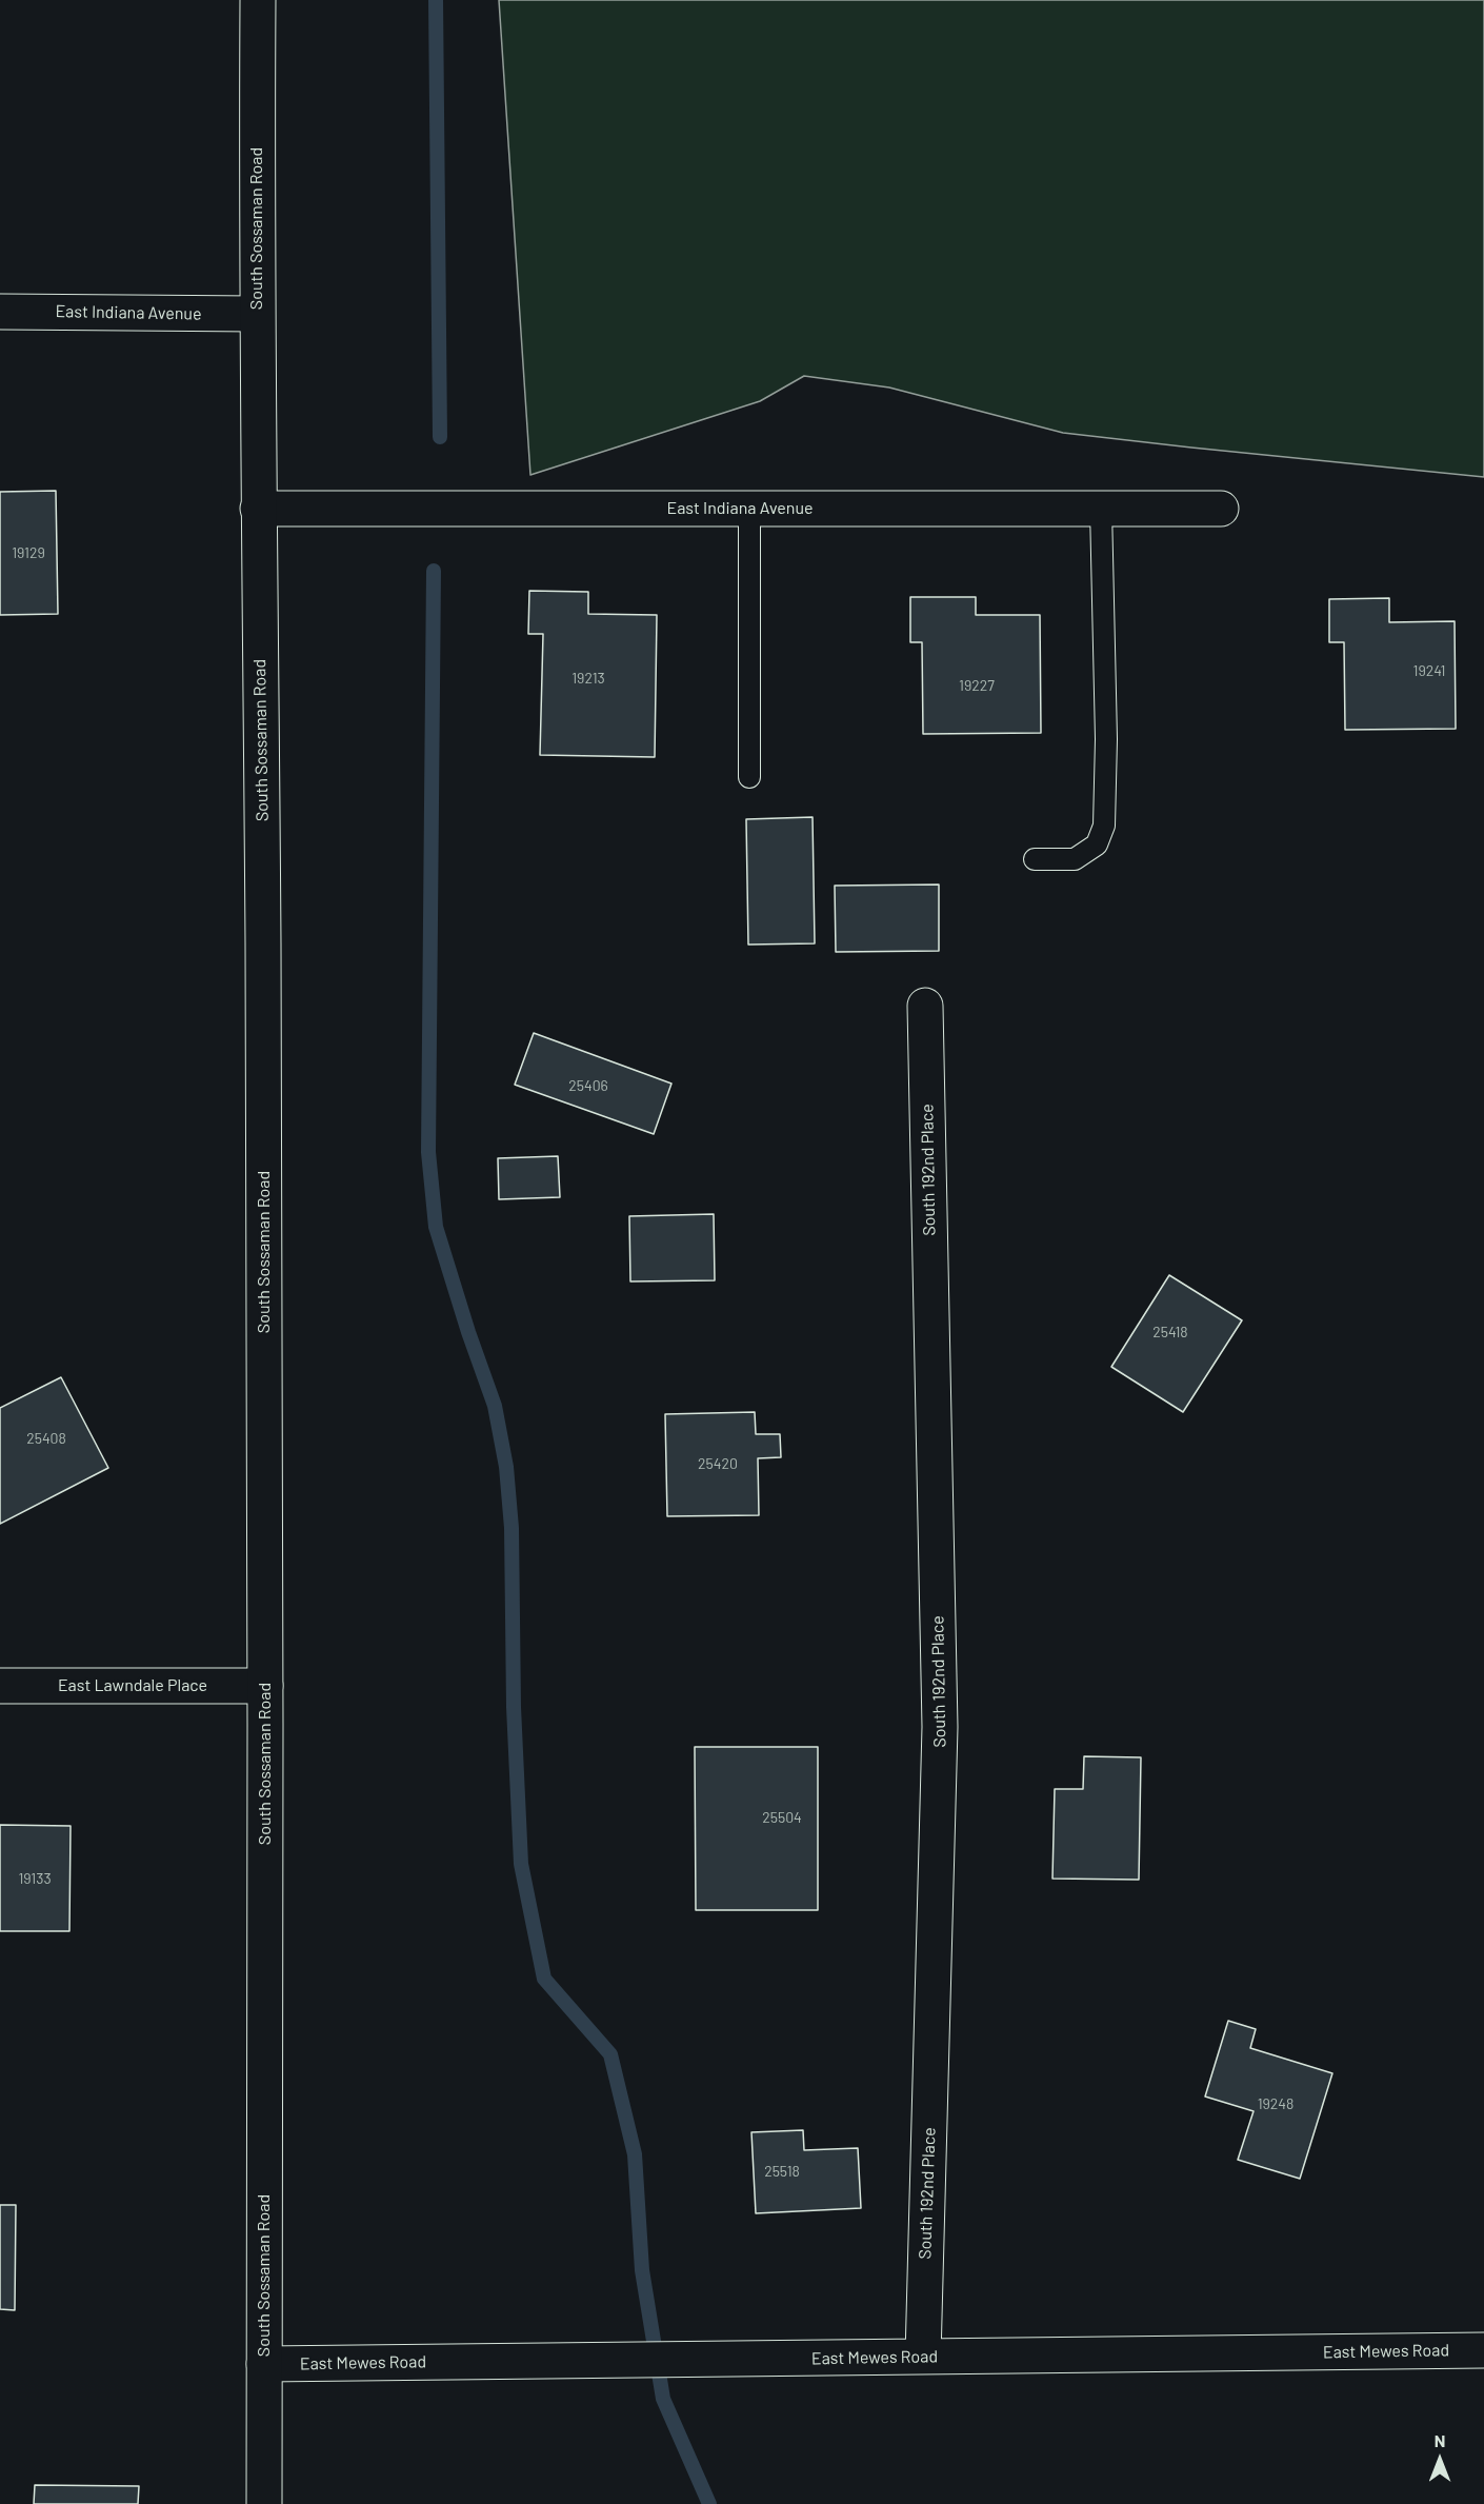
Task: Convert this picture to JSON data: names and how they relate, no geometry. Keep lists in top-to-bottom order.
{
  "streets": {
    "street": [
      "South Sossaman Road",
      "East Indiana Avenue",
      "South 192nd Place",
      "East Lawndale Place",
      "East Mewes Road"
    ]
  },
  "crossings": [
    ["South Sossaman Road", "East Indiana Avenue"],
    ["South Sossaman Road", "East Lawndale Place"],
    ["South Sossaman Road", "East Mewes Road"],
    ["South 192nd Place", "East Mewes Road"]
  ],
  "house_numbers": [
    "19129",
    "19241",
    "19213",
    "19227",
    "25406",
    "25418",
    "25408",
    "25420",
    "25504",
    "19133",
    "19248",
    "25518"
  ],
  "north": "top"
}
